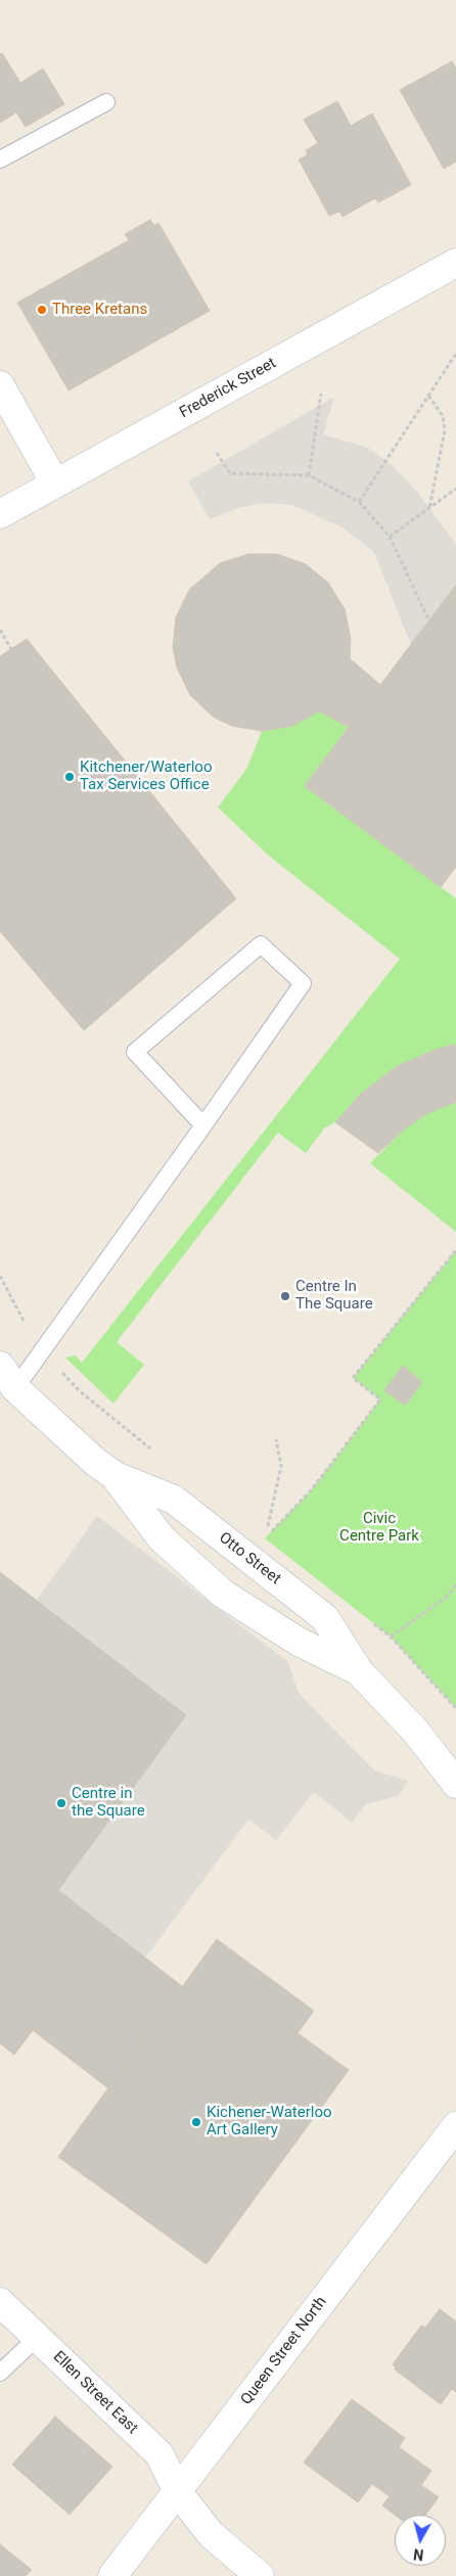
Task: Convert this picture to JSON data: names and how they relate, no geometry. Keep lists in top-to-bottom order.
{
  "streets": {
    "street": [
      "Frederick Street",
      "Otto Street",
      "Queen Street North",
      "Ellen Street East"
    ]
  },
  "crossings": [
    ["Queen Street North", "Ellen Street East"]
  ],
  "parks": ["Civic Centre Park"],
  "places": [
    "Three Kretans",
    "Kitchener/Waterloo Tax Services Office",
    "Centre In The Square",
    "Centre in the Square",
    "Kichener-Waterloo Art Gallery"
  ],
  "north": "bottom"
}
